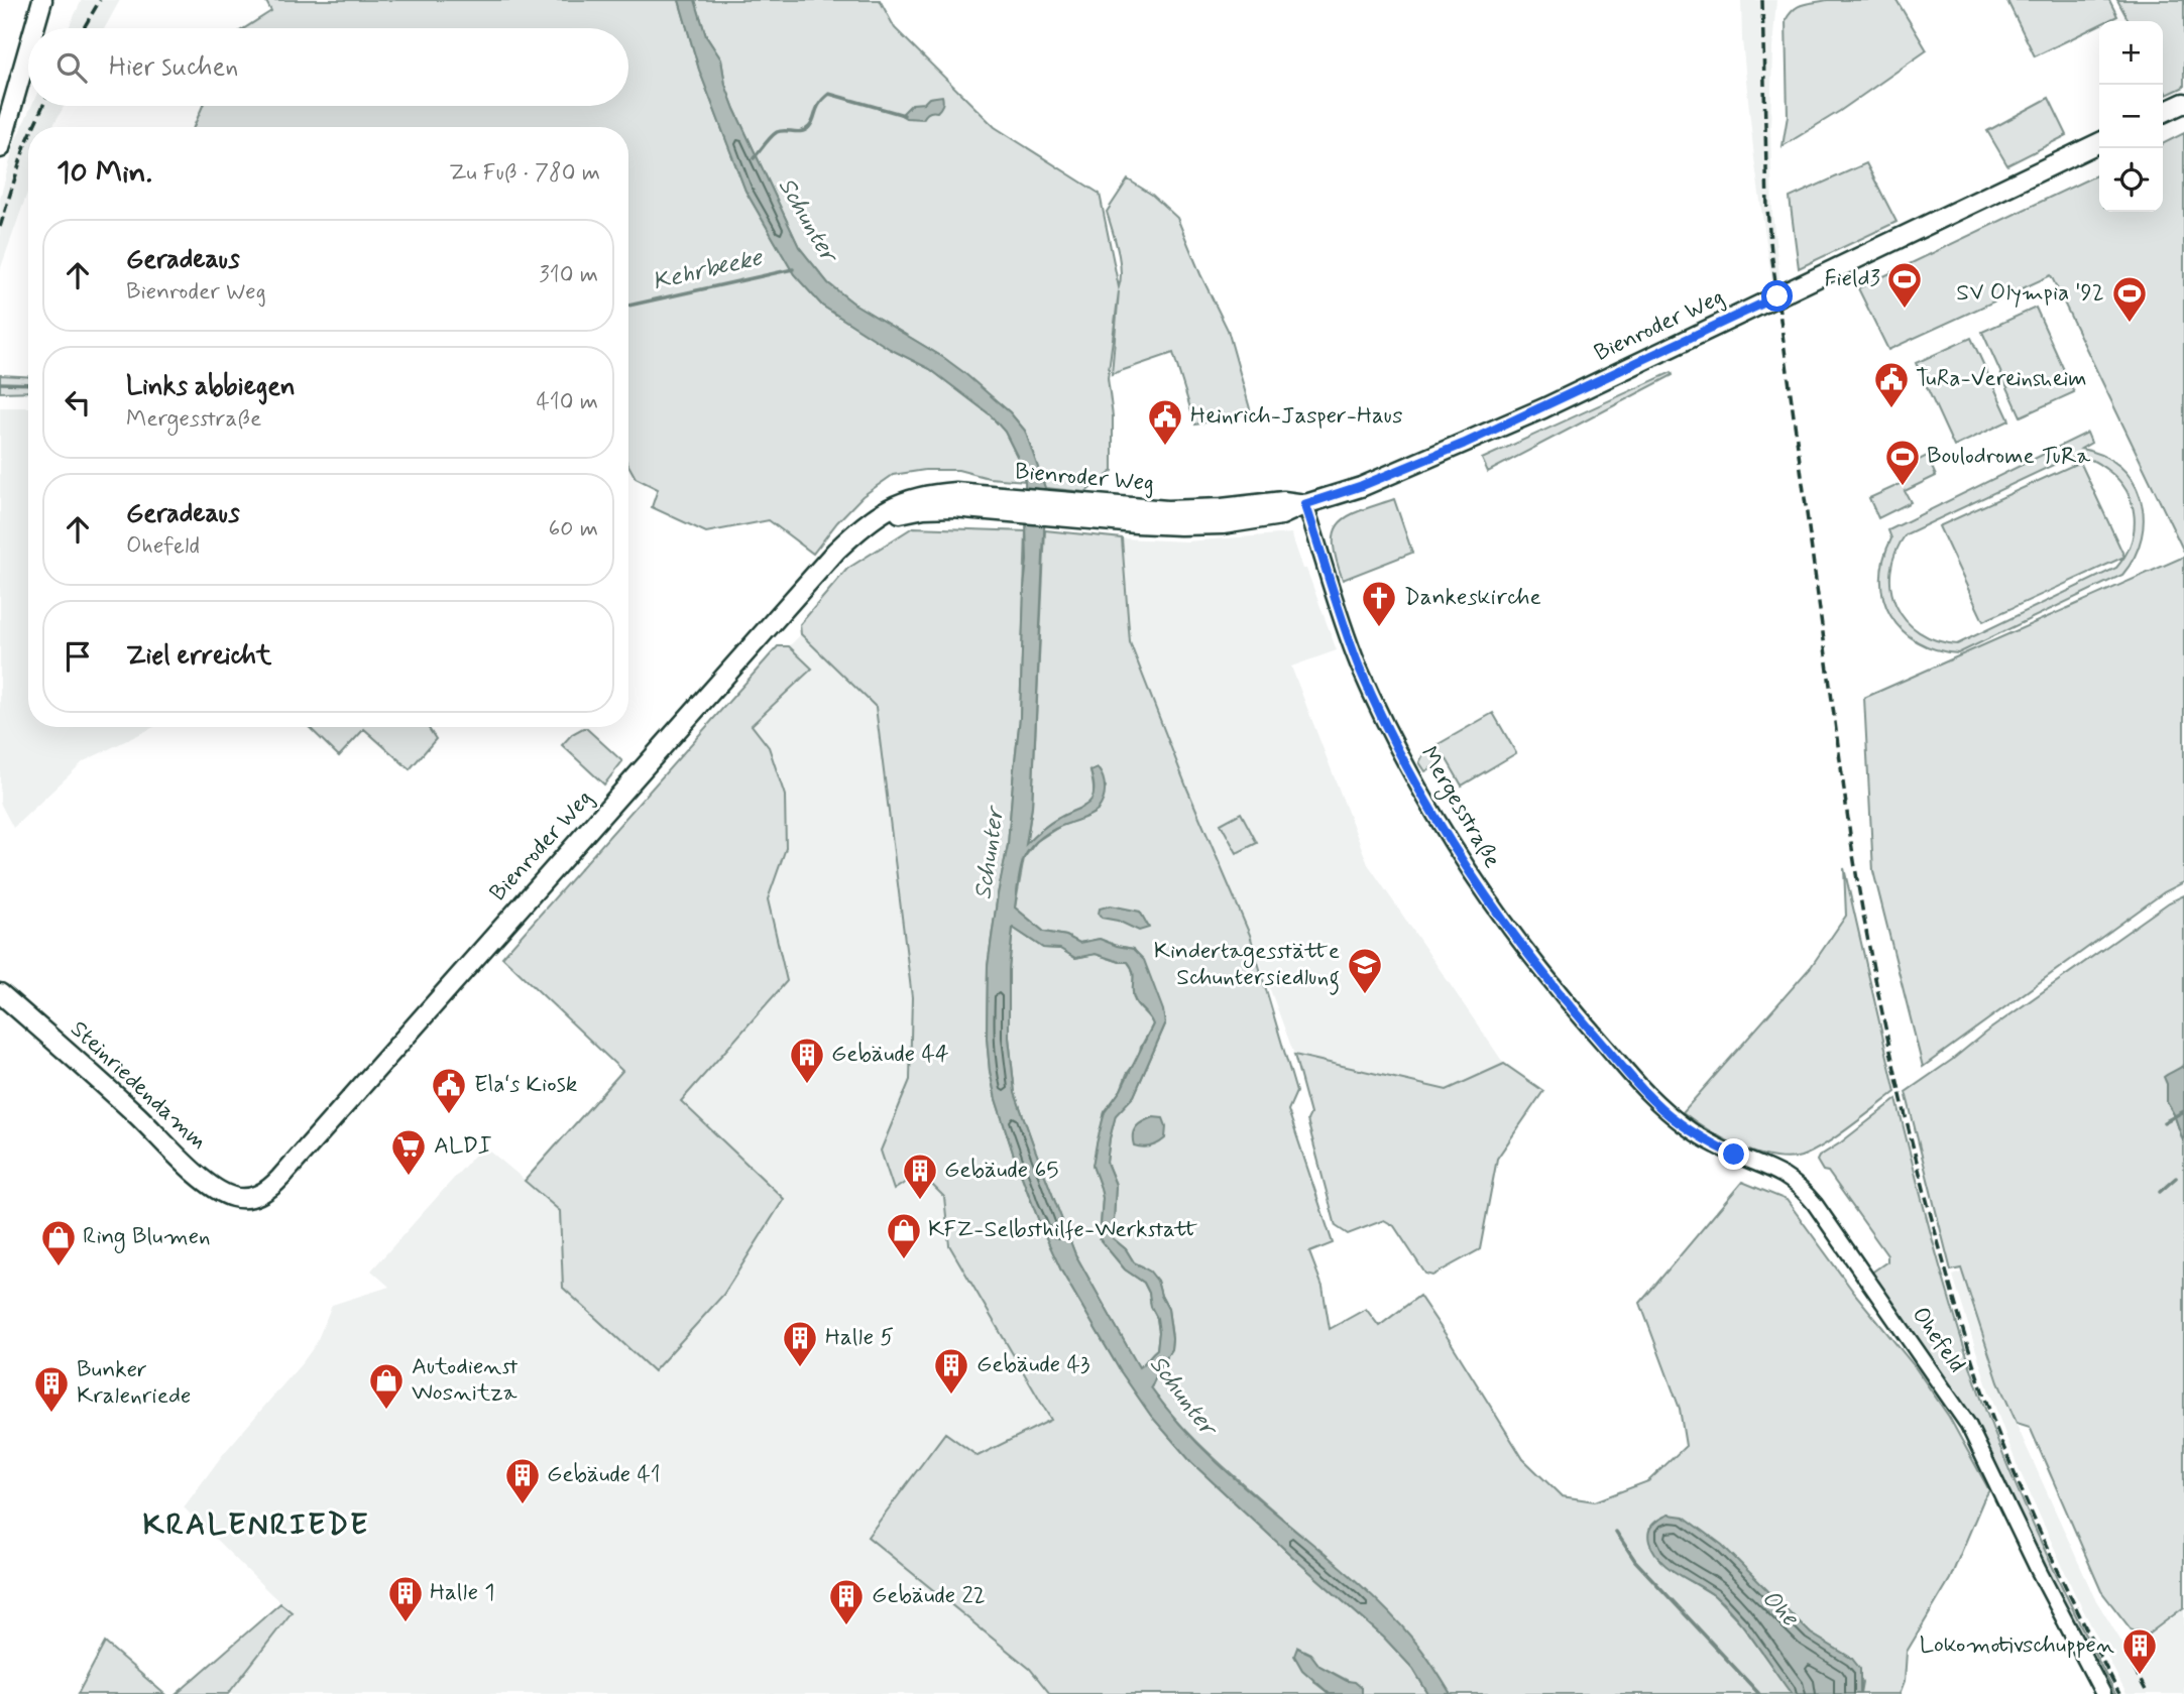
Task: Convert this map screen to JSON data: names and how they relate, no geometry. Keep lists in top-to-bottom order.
{
  "streets": {
    "main road": ["Bienroder Weg", "Steinriedendamm"],
    "street": ["Mergesstraße", "Ohefeld"]
  },
  "crossings": [
    ["Bienroder Weg", "Mergesstraße"],
    ["Bienroder Weg", "Steinriedendamm"],
    ["Mergesstraße", "Ohefeld"]
  ],
  "districts": ["KRALENRIEDE"],
  "water": ["Schunter", "Kehrbeeke", "Ohe"],
  "places": {
    "sports": ["Field3", "SV Olympia '92", "Boulodrome TuRa"],
    "public building": ["TuRa-Vereinsheim", "Heinrich-Jasper-Haus", "Ela‘s Kiosk"],
    "church": ["Dankeskirche"],
    "school or university": ["Kindertagesstätte Schuntersiedlung"],
    "building": [
      "Gebäude 44",
      "Gebäude 65",
      "Halle 5",
      "Gebäude 43",
      "Bunker Kralenriede",
      "Gebäude 41",
      "Halle 1",
      "Gebäude 22",
      "Lokomotivschuppen"
    ],
    "supermarket": ["ALDI"],
    "shop": ["KFZ-Selbsthilfe-Werkstatt", "Ring Blumen", "Autodienst Wosnitza"]
  },
  "page": {
    "map_buttons": ["+", "−"],
    "search": "Hier suchen",
    "heading": ["10 Min.", "Zu Fuß · 780 m"],
    "list": [
      ["Geradeaus", "Bienroder Weg", "310 m"],
      ["Links abbiegen", "Mergesstraße", "410 m"],
      ["Geradeaus", "Ohefeld", "60 m"],
      "Ziel erreicht"
    ]
  }
}
